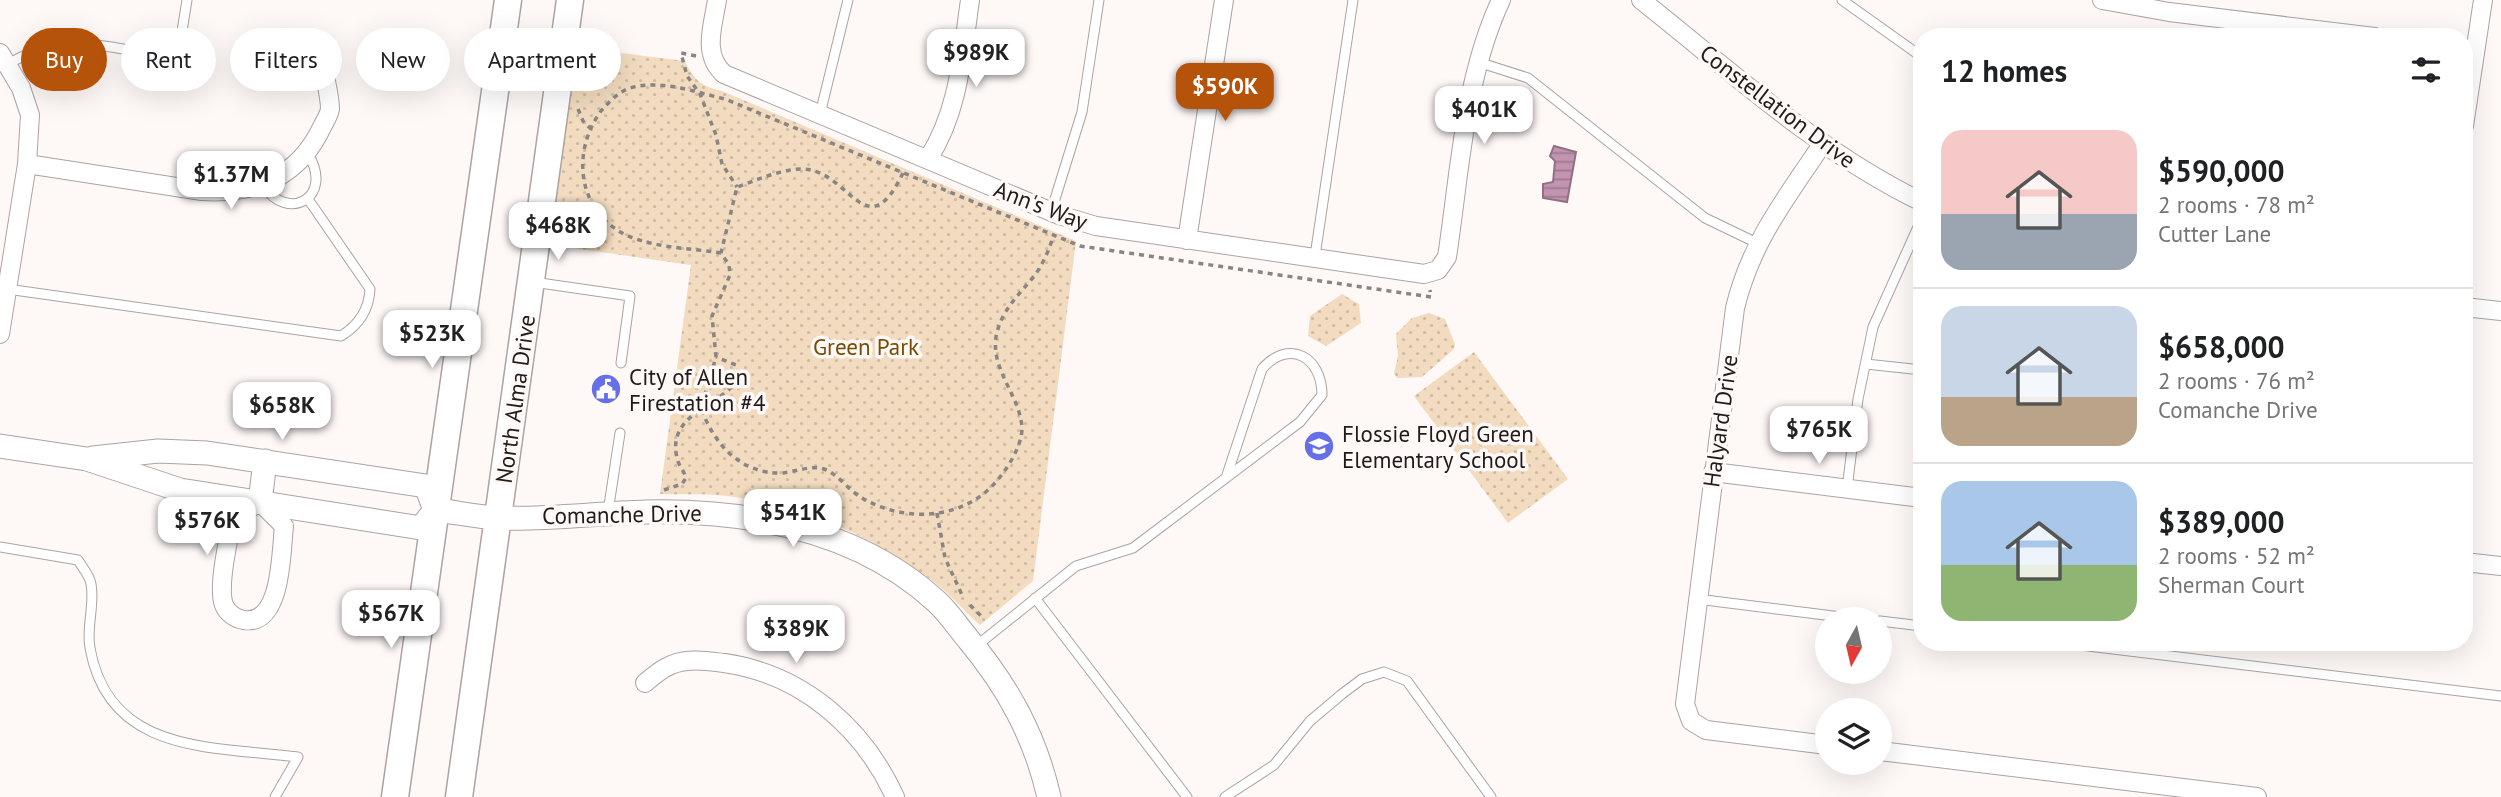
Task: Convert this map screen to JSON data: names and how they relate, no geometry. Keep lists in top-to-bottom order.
{
  "streets": {
    "main road": ["North Alma Drive"],
    "street": [
      "Constellation Drive",
      "Ann's Way",
      "Halyard Drive",
      "Comanche Drive"
    ]
  },
  "crossings": [
    ["Constellation Drive", "Halyard Drive"],
    ["North Alma Drive", "Comanche Drive"]
  ],
  "parks": ["Green Park"],
  "places": {
    "public building": ["City of Allen Firestation #4"],
    "school or university": ["Flossie Floyd Green Elementary School"]
  },
  "north": "bottom",
  "page": {
    "chip": [
      "Buy",
      "Rent",
      "Filters",
      "New",
      "Apartment"
    ],
    "heading": "12 homes",
    "price": [
      "$989K",
      "$590K",
      "$401K",
      "$1.37M",
      "$468K",
      "$523K",
      "$658K",
      "$765K",
      "$541K",
      "$576K",
      "$567K",
      "$389K"
    ],
    "list": [
      {
        "name": "$590,000",
        "note": "2 rooms · 78 m² · Cutter Lane"
      },
      {
        "name": "$658,000",
        "note": "2 rooms · 76 m² · Comanche Drive"
      },
      {
        "name": "$389,000",
        "note": "2 rooms · 52 m² · Sherman Court"
      }
    ]
  }
}
